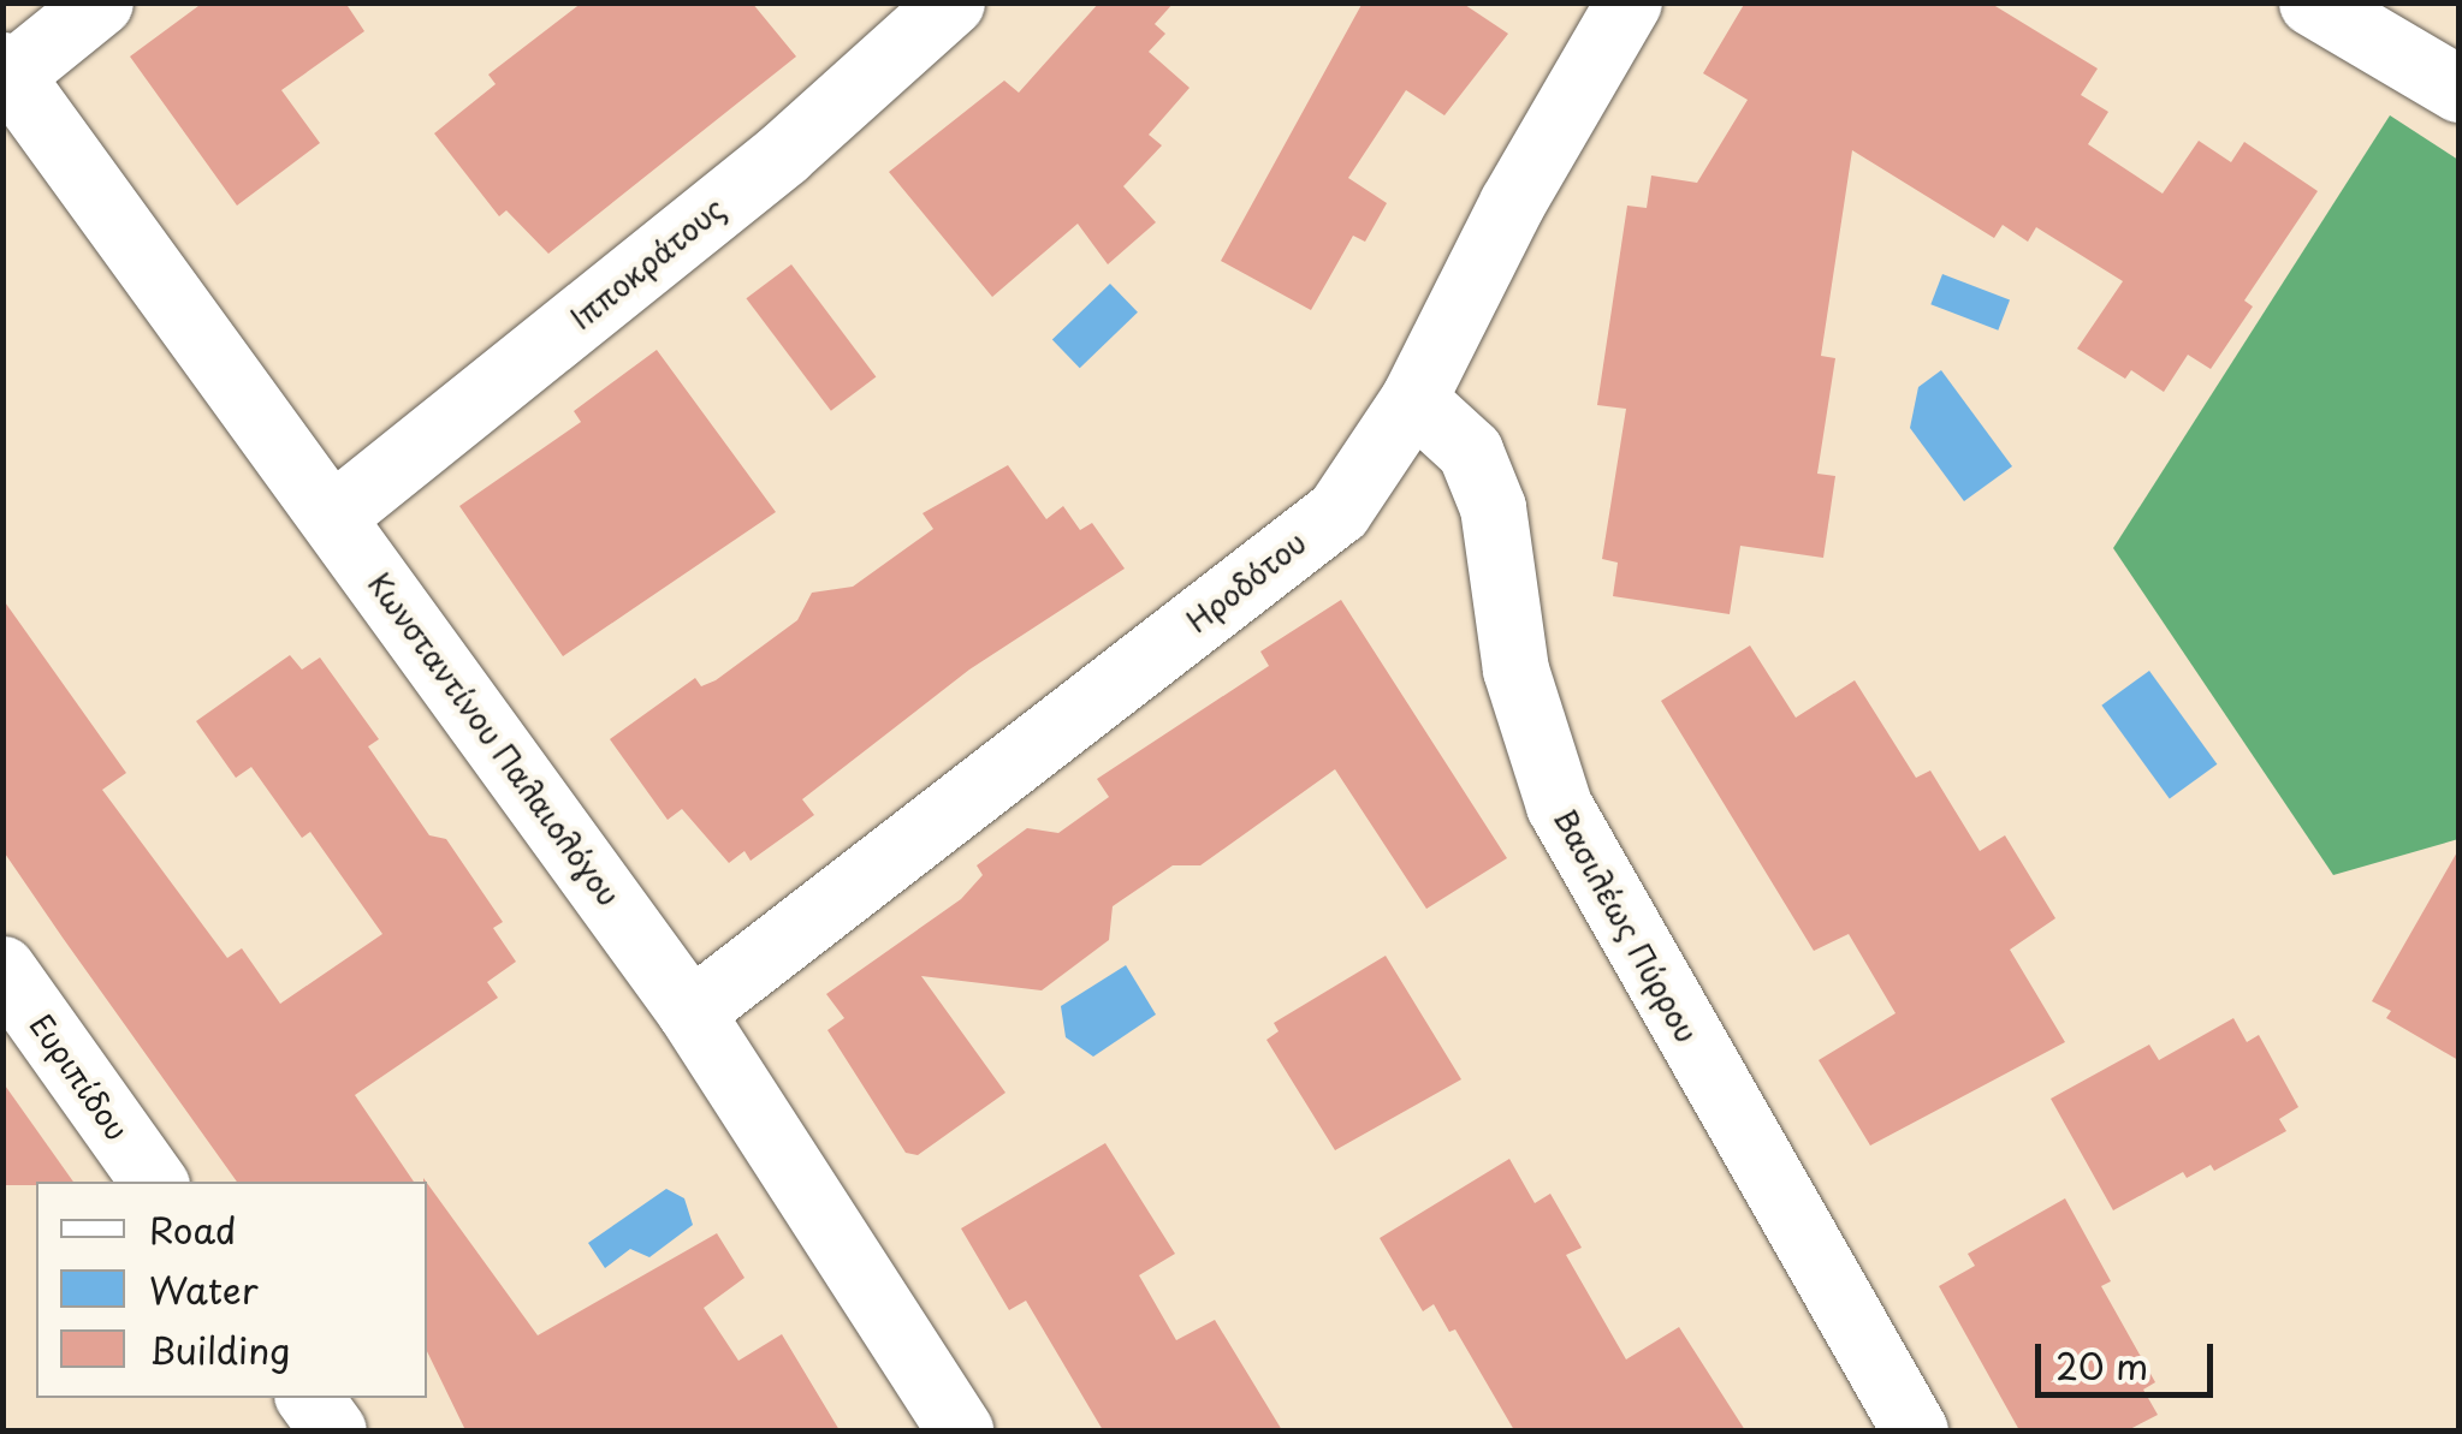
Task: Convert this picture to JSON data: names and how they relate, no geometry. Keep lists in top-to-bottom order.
{
  "streets": {
    "street": [
      "Ιπποκράτους",
      "Ηροδότου",
      "Κωνσταντίνου Παλαιολόγου",
      "Βασιλέως Πύρρου",
      "Ευριπίδου"
    ]
  },
  "crossings": [
    ["Ιπποκράτους", "Κωνσταντίνου Παλαιολόγου"],
    ["Ηροδότου", "Κωνσταντίνου Παλαιολόγου"],
    ["Ηροδότου", "Βασιλέως Πύρρου"]
  ],
  "legend": ["Road", "Water", "Building"],
  "scale_bar": "20 m"
}
